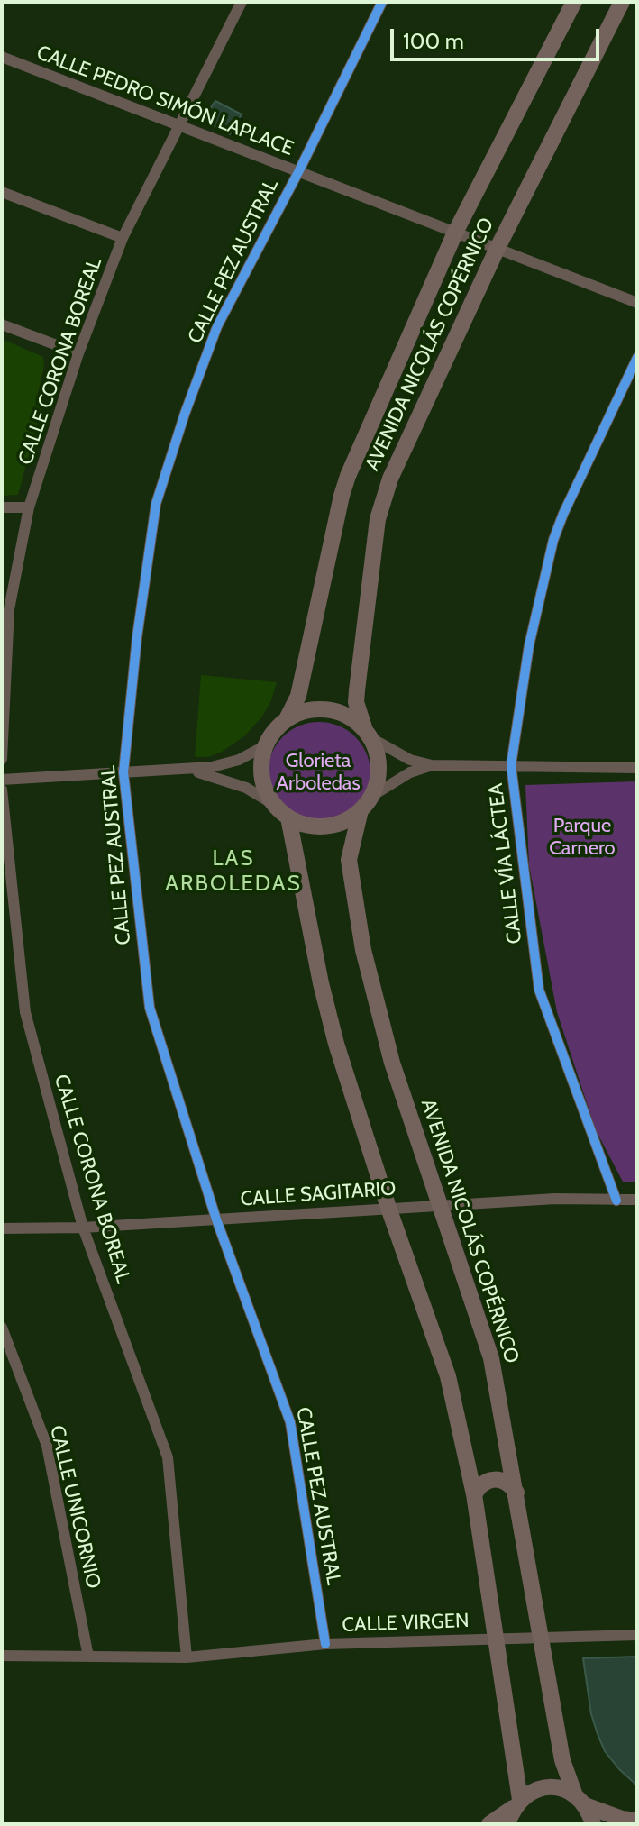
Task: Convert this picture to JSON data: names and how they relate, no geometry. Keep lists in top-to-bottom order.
{
  "streets": {
    "main road": ["AVENIDA NICOLÁS COPÉRNICO"],
    "street": [
      "CALLE PEDRO SIMÓN LAPLACE",
      "CALLE PEZ AUSTRAL",
      "CALLE CORONA BOREAL",
      "CALLE VÍA LÁCTEA",
      "CALLE SAGITARIO",
      "CALLE UNICORNIO",
      "CALLE VIRGEN"
    ]
  },
  "crossings": [
    ["CALLE PEDRO SIMÓN LAPLACE", "CALLE PEZ AUSTRAL"],
    ["CALLE PEDRO SIMÓN LAPLACE", "AVENIDA NICOLÁS COPÉRNICO"],
    ["CALLE PEDRO SIMÓN LAPLACE", "CALLE CORONA BOREAL"],
    ["CALLE PEZ AUSTRAL", "CALLE SAGITARIO"],
    ["CALLE PEZ AUSTRAL", "CALLE VIRGEN"],
    ["AVENIDA NICOLÁS COPÉRNICO", "CALLE SAGITARIO"],
    ["AVENIDA NICOLÁS COPÉRNICO", "CALLE VIRGEN"],
    ["CALLE CORONA BOREAL", "CALLE SAGITARIO"],
    ["CALLE CORONA BOREAL", "CALLE VIRGEN"],
    ["CALLE VÍA LÁCTEA", "CALLE SAGITARIO"],
    ["CALLE UNICORNIO", "CALLE VIRGEN"]
  ],
  "districts": ["LAS ARBOLEDAS"],
  "parks": ["Glorieta Arboledas", "Parque Carnero"],
  "scale_bar": "100 m"
}
